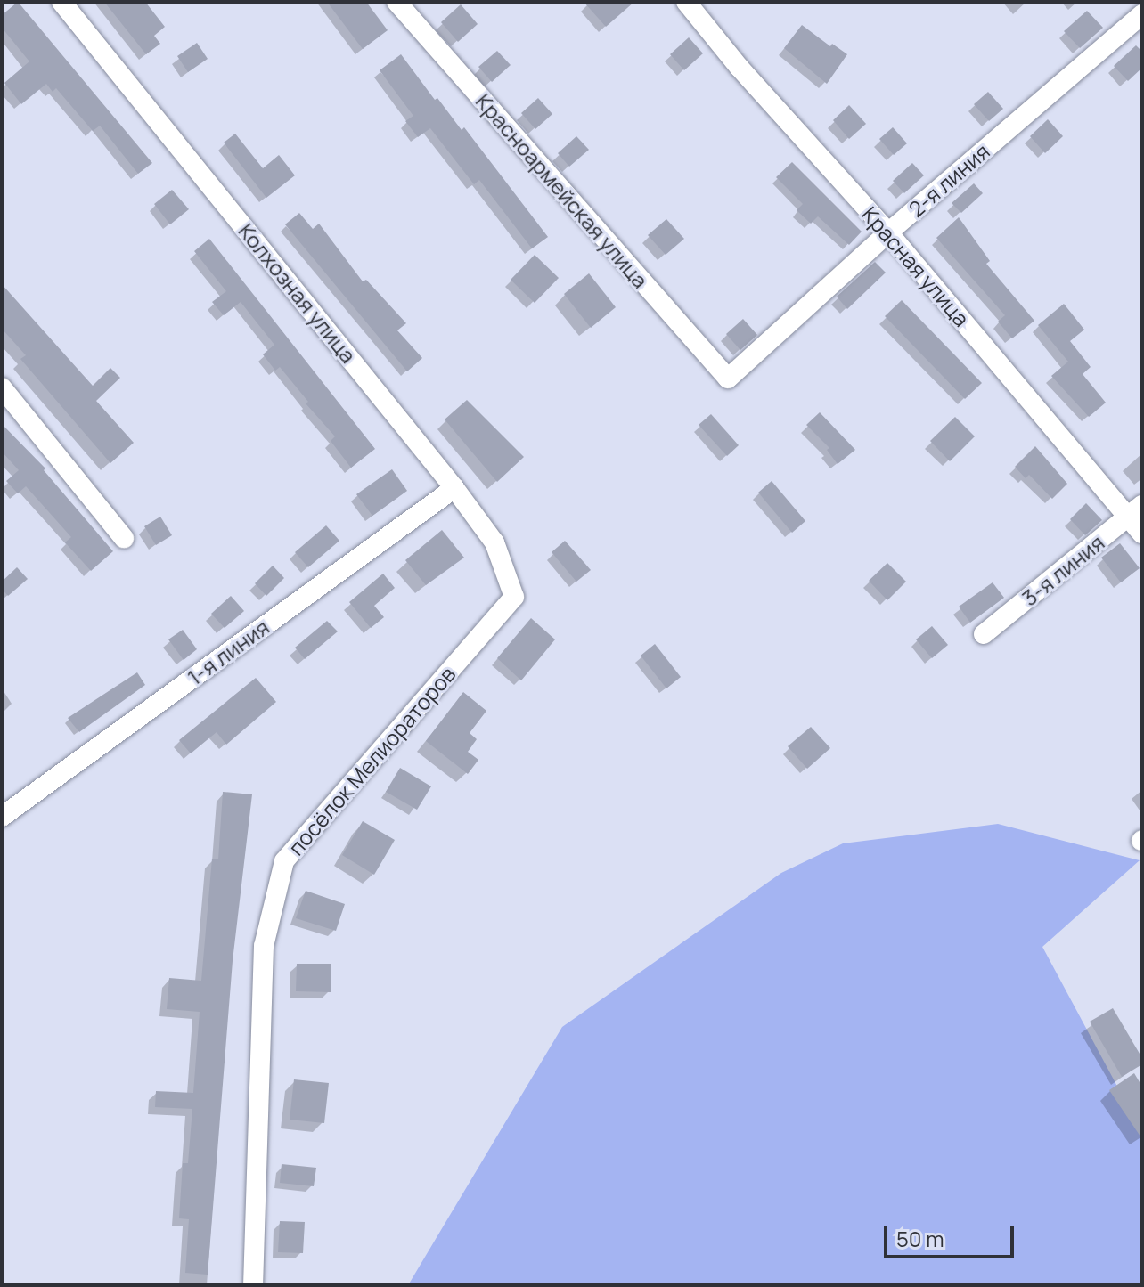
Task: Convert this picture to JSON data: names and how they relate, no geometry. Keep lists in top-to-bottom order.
{
  "streets": {
    "street": [
      "2-я линия",
      "Красноармейская улица",
      "Красная улица",
      "Колхозная улица",
      "3-я линия",
      "1-я линия",
      "посёлок Мелиораторов"
    ]
  },
  "crossings": [
    ["2-я линия", "Красноармейская улица"],
    ["2-я линия", "Красная улица"],
    ["Красная улица", "3-я линия"],
    ["Колхозная улица", "1-я линия"],
    ["Колхозная улица", "посёлок Мелиораторов"]
  ],
  "scale_bar": "50 m"
}
